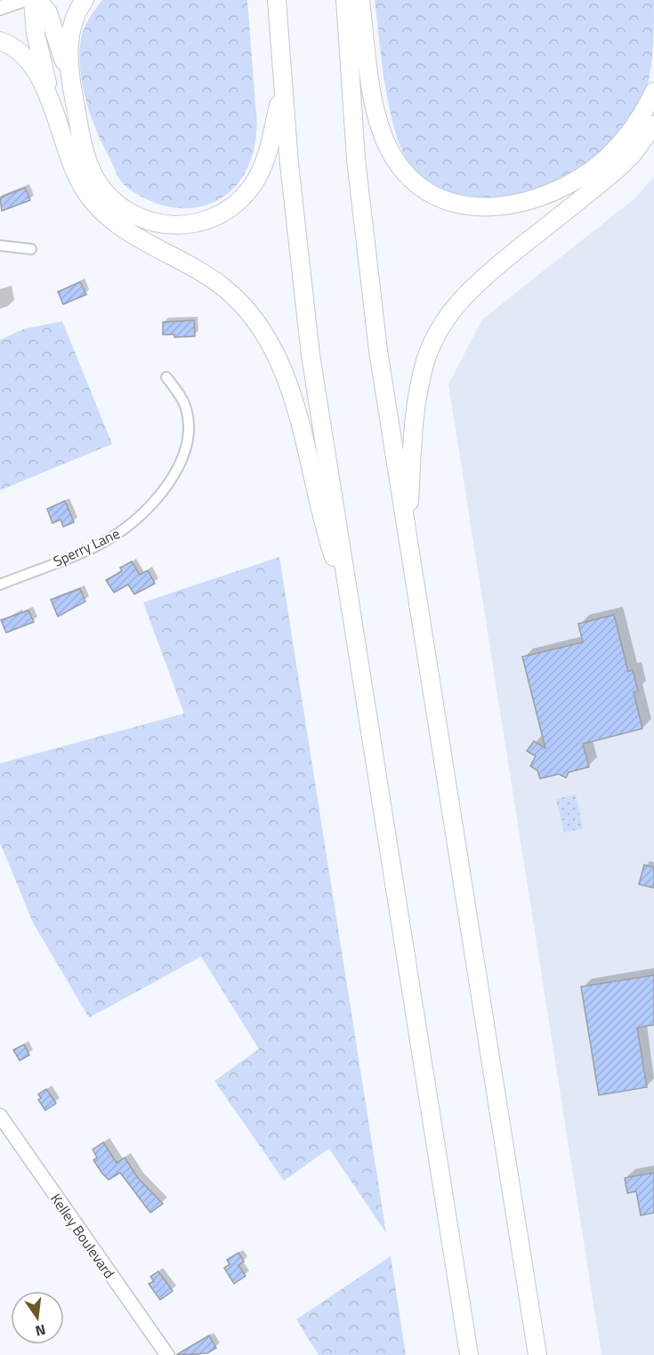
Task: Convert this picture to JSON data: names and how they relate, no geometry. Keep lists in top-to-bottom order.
{
  "streets": {
    "main road": ["Kelley Boulevard"],
    "street": ["Sperry Lane"]
  },
  "north": "bottom"
}
